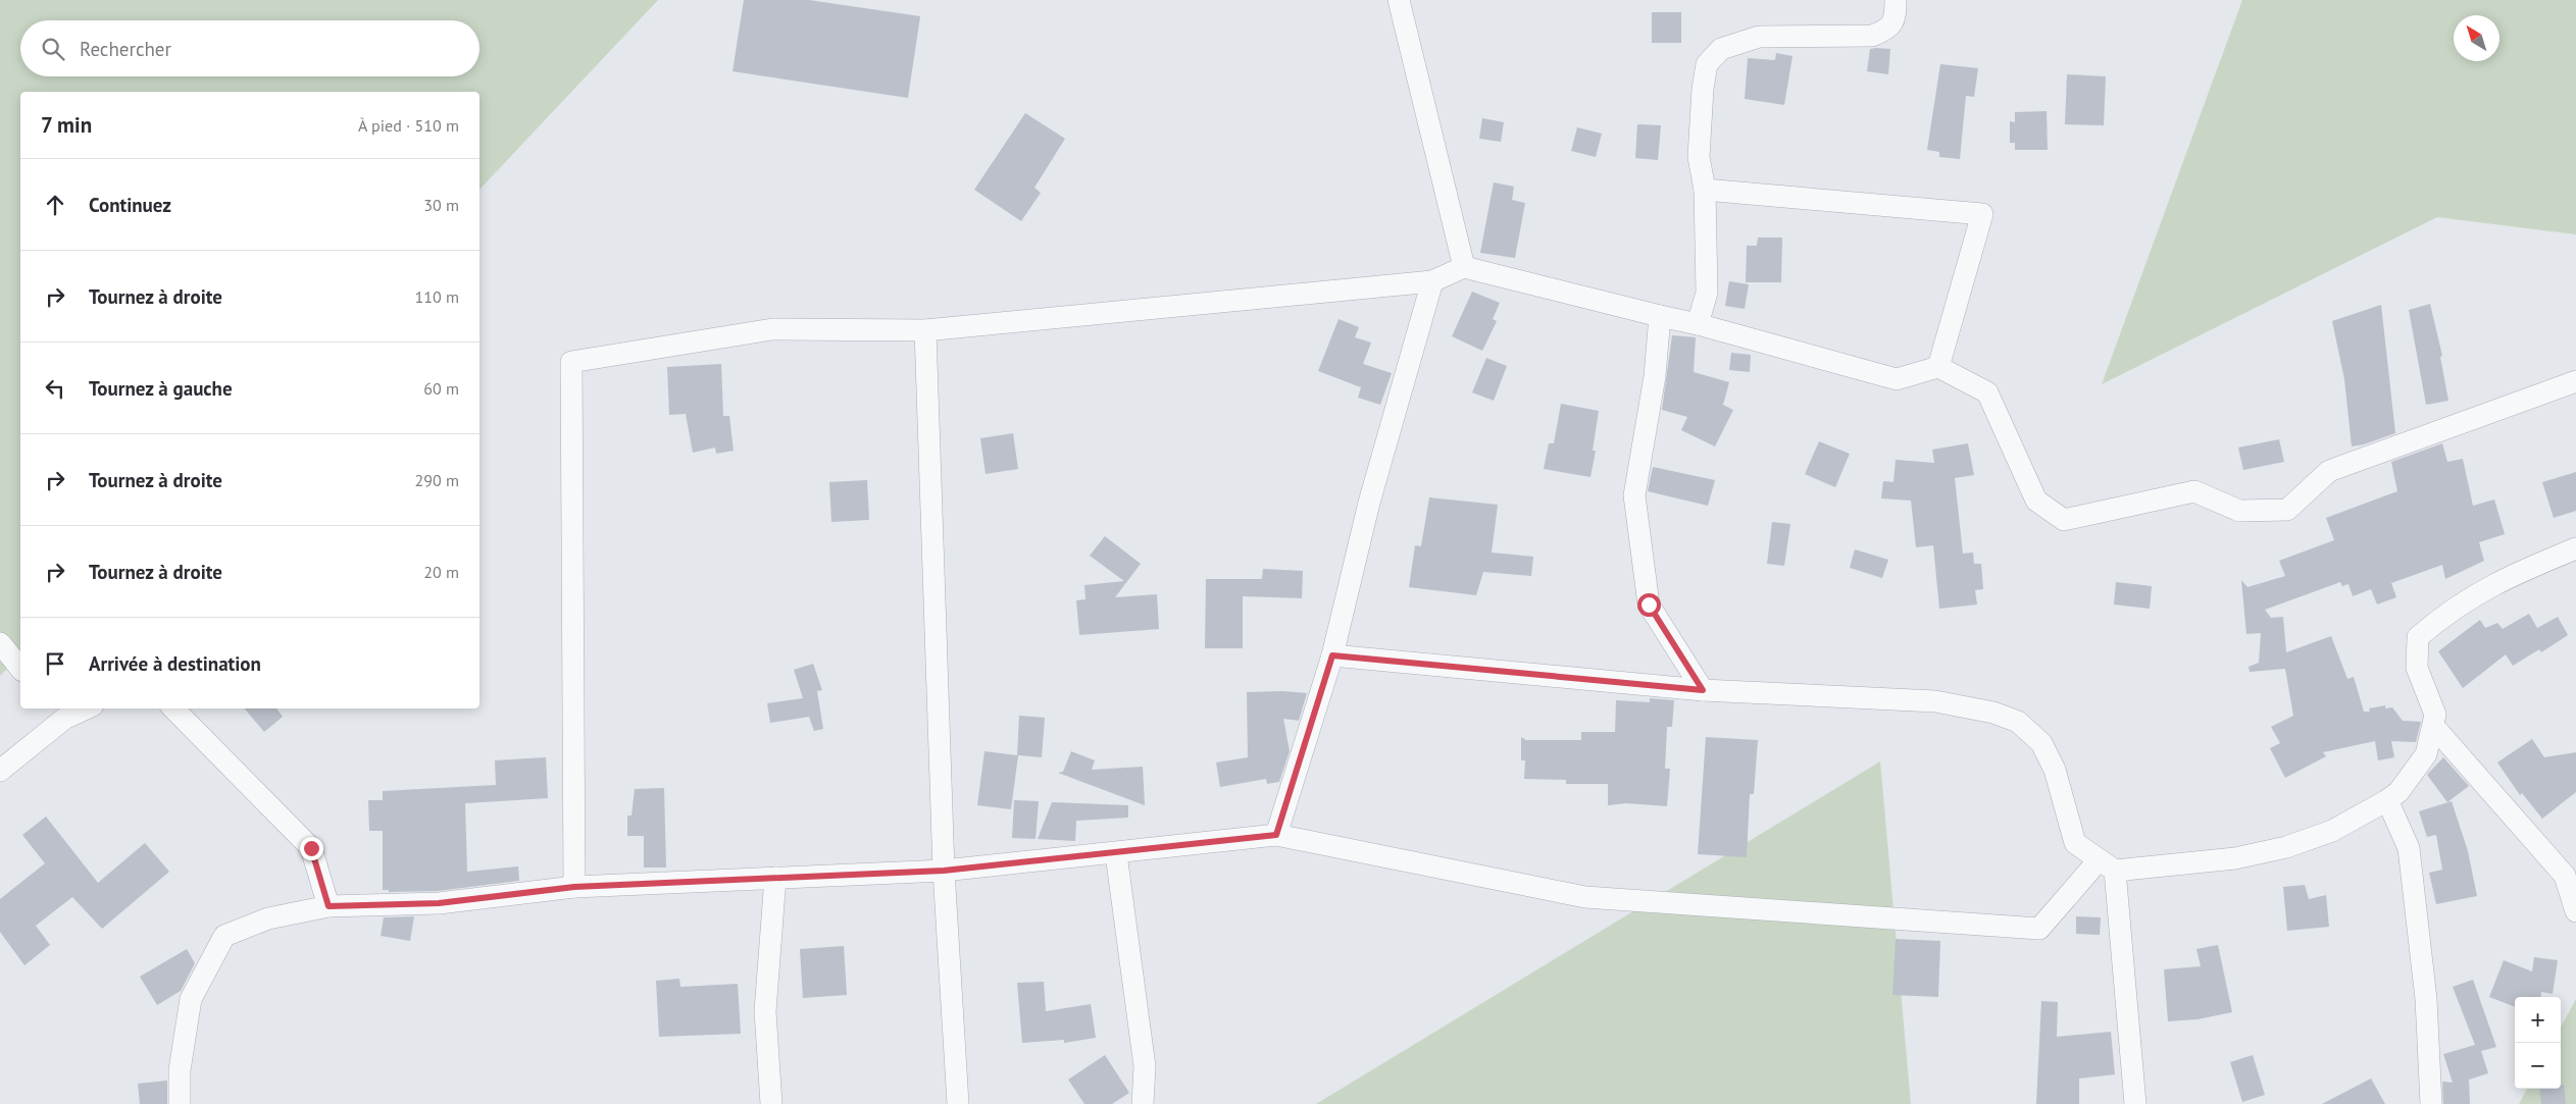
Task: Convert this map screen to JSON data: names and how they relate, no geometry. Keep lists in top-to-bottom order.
{
  "north": "top left",
  "page": {
    "search": "Rechercher",
    "heading": ["7 min", "À pied · 510 m"],
    "list": [
      ["Continuez", "30 m"],
      ["Tournez à droite", "110 m"],
      ["Tournez à gauche", "60 m"],
      ["Tournez à droite", "290 m"],
      ["Tournez à droite", "20 m"],
      "Arrivée à destination"
    ],
    "map_buttons": ["+", "−"]
  }
}
